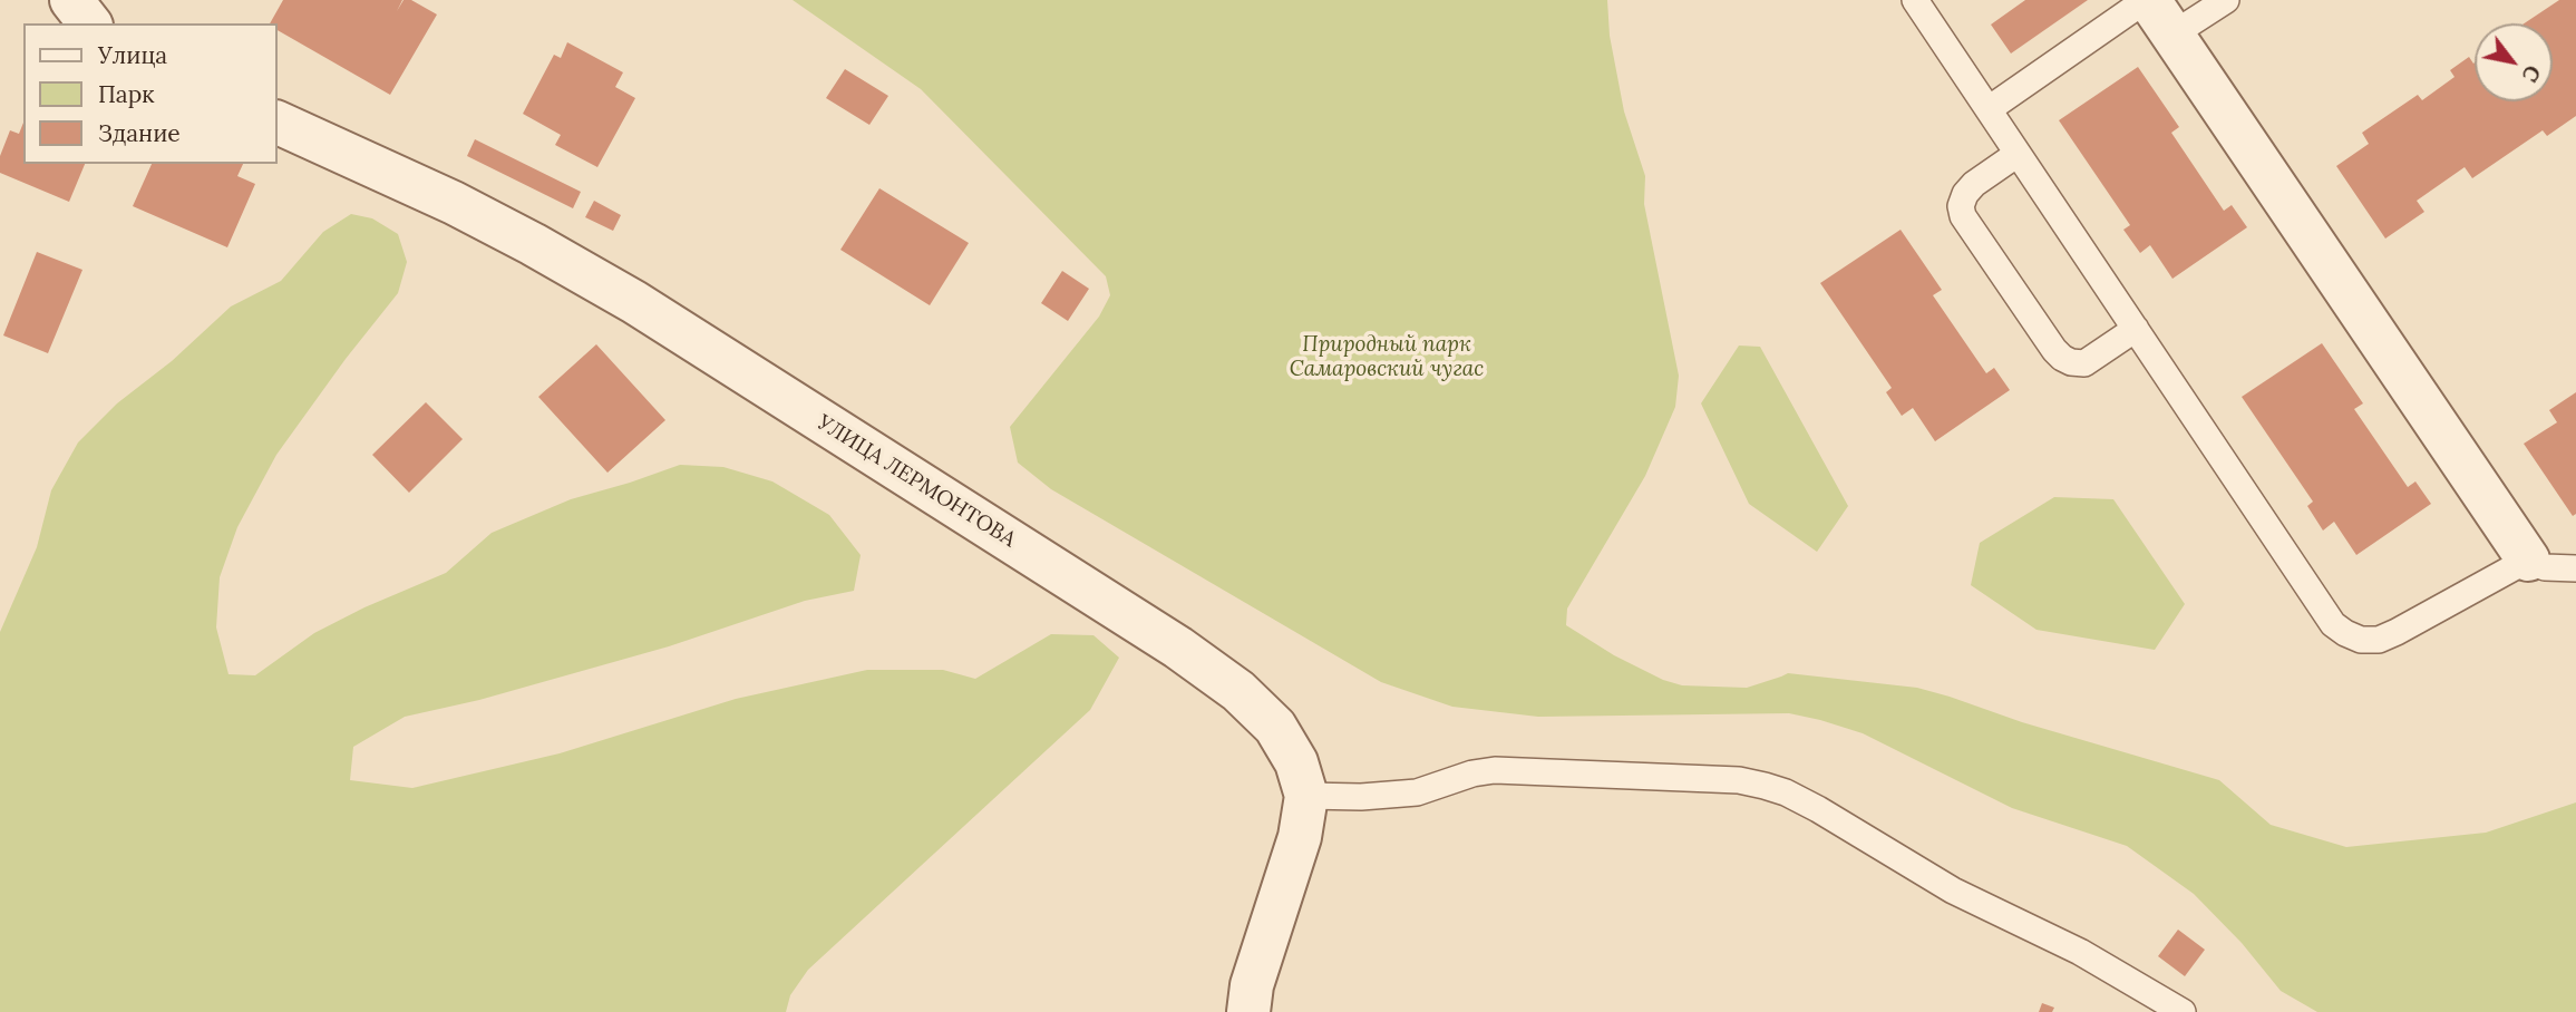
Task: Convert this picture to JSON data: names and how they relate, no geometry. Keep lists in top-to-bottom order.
{
  "streets": {
    "street": ["УЛИЦА ЛЕРМОНТОВА"]
  },
  "parks": ["Природный парк Самаровский чугас"],
  "legend": ["Улица", "Парк", "Здание"],
  "north": "bottom right"
}
